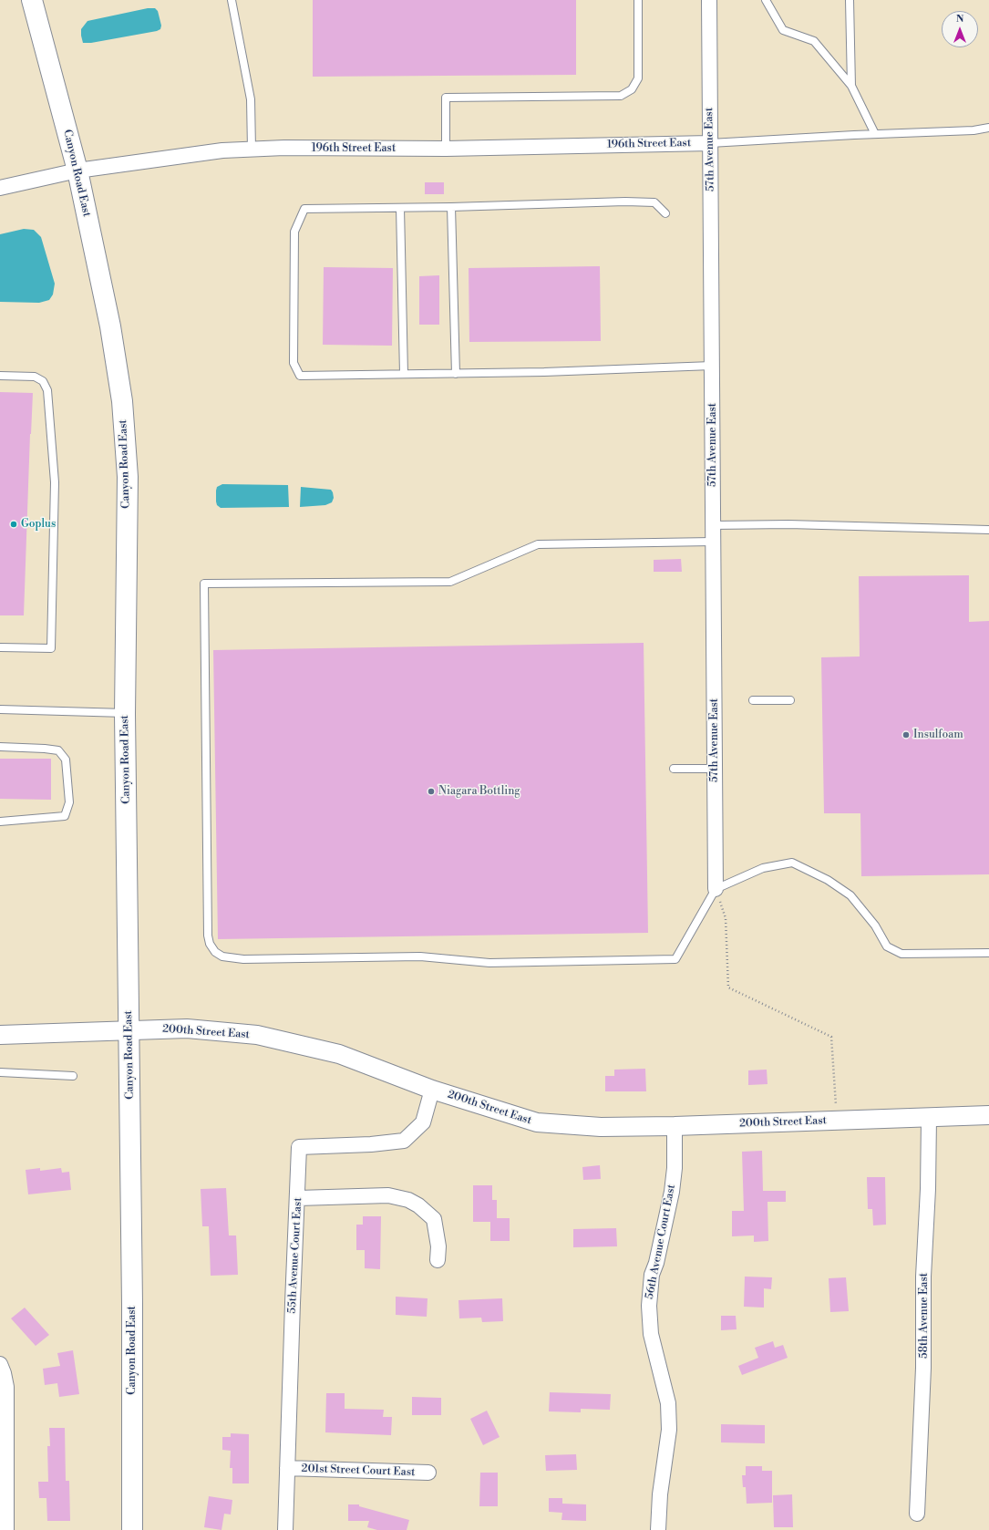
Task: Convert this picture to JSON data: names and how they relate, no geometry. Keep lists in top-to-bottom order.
{
  "streets": {
    "main road": ["Canyon Road East"],
    "street": [
      "196th Street East",
      "57th Avenue East",
      "200th Street East",
      "56th Avenue Court East",
      "55th Avenue Court East",
      "58th Avenue East",
      "201st Street Court East"
    ]
  },
  "crossings": [
    ["196th Street East", "57th Avenue East"],
    ["196th Street East", "Canyon Road East"],
    ["Canyon Road East", "200th Street East"],
    ["200th Street East", "56th Avenue Court East"],
    ["200th Street East", "55th Avenue Court East"],
    ["200th Street East", "58th Avenue East"],
    ["55th Avenue Court East", "201st Street Court East"]
  ],
  "places": ["Goplus", "Insulfoam", "Niagara Bottling"],
  "north": "top"
}
